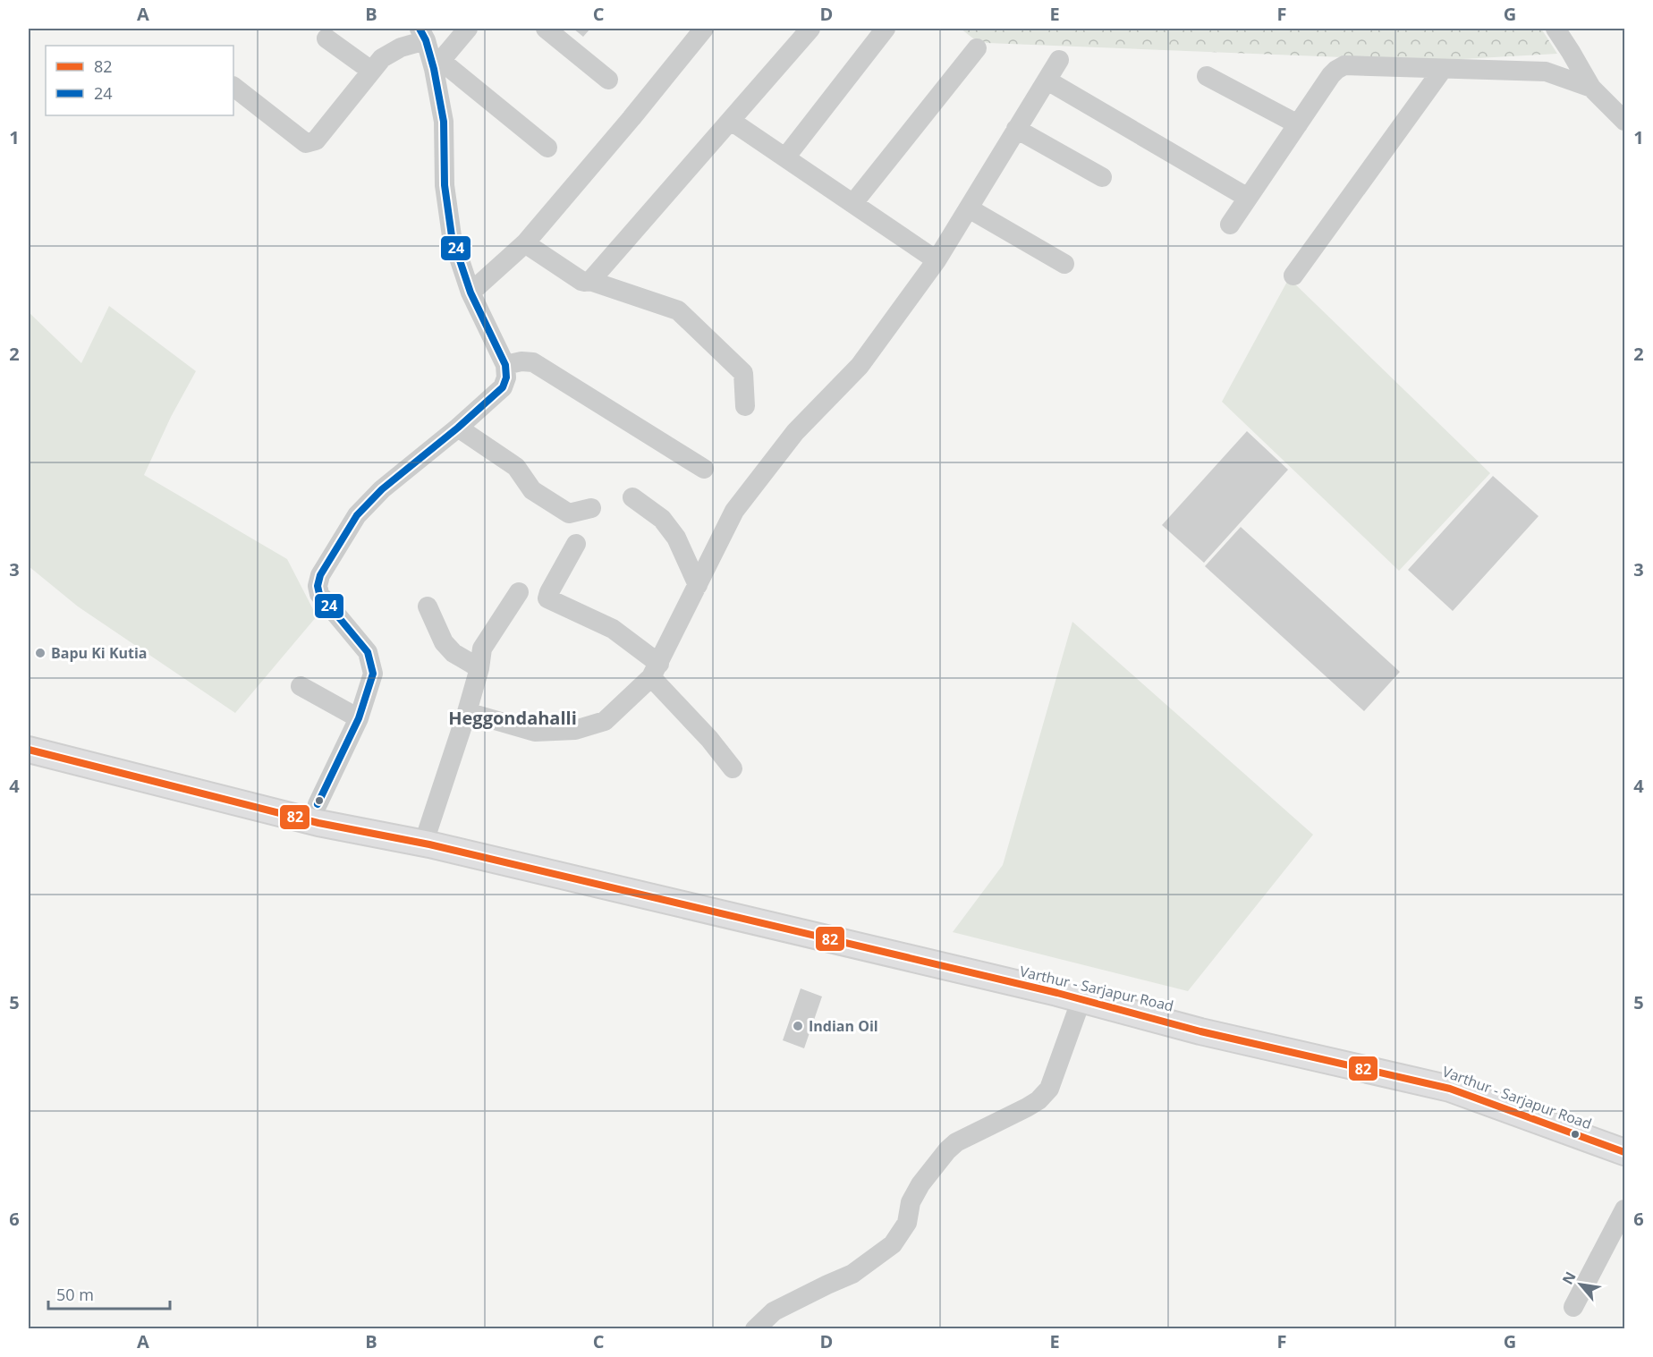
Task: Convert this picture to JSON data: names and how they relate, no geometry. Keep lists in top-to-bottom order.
{
  "streets": {
    "main road": ["Varthur - Sarjapur Road"]
  },
  "districts": ["Heggondahalli"],
  "places": ["Bapu Ki Kutia", "Indian Oil"],
  "lines": ["transit line 24", "transit line 82"],
  "legend": ["82", "24"],
  "scale_bar": "50 m",
  "north": "top left",
  "grid": {
    "columns": [
      "A",
      "B",
      "C",
      "D",
      "E",
      "F",
      "G"
    ],
    "rows": [
      "1",
      "2",
      "3",
      "4",
      "5",
      "6"
    ]
  }
}
